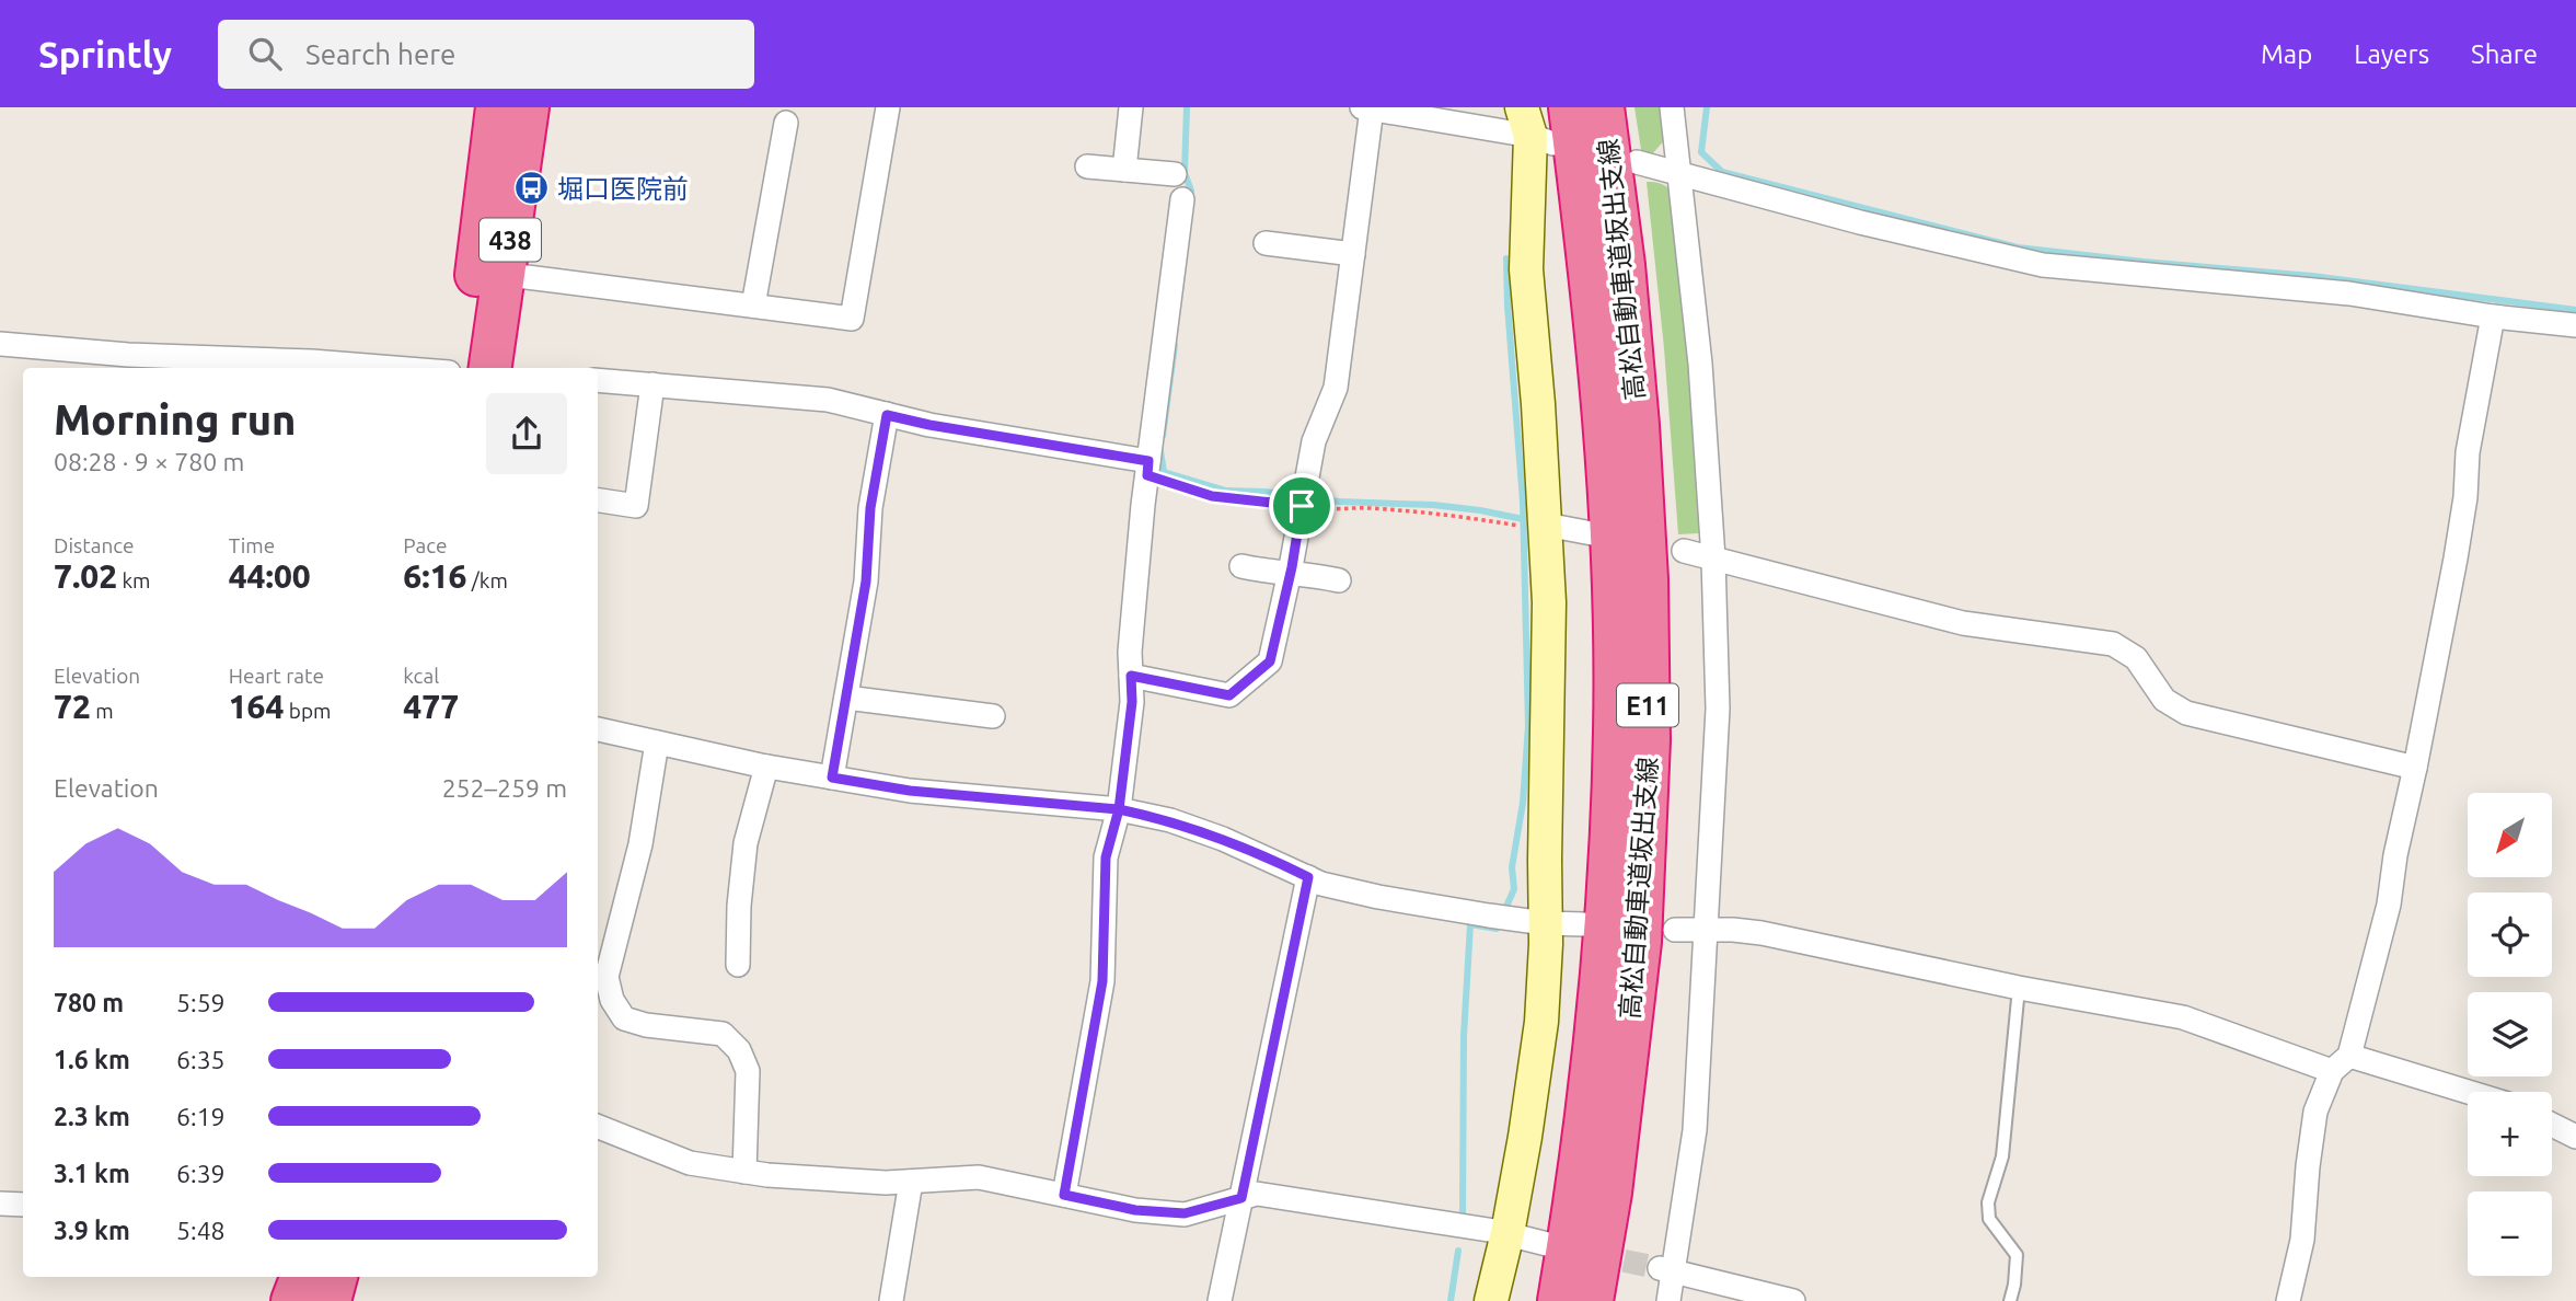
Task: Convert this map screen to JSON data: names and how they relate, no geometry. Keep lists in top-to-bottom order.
{
  "streets": {
    "highway": ["438", "高松自動車道坂出支線", "E11"]
  },
  "places": {
    "bus stop": ["堀口医院前"]
  },
  "north": "bottom left",
  "page": {
    "header": "Sprintly",
    "search": "Search here",
    "nav": ["Map", "Layers", "Share"],
    "heading": ["Morning run", "08:28 · 9 × 780 m"],
    "stats": [
      ["Distance", "7.02 km"],
      ["Time", "44:00"],
      ["Pace", "6:16 /km"],
      ["Elevation", "72 m"],
      ["Heart rate", "164 bpm"],
      ["kcal", "477"]
    ],
    "chart": ["Elevation", "252–259 m"],
    "map_buttons": ["+", "−"],
    "list": [
      {
        "name": "780 m",
        "note": "5:59"
      },
      {
        "name": "1.6 km",
        "note": "6:35"
      },
      {
        "name": "2.3 km",
        "note": "6:19"
      },
      {
        "name": "3.1 km",
        "note": "6:39"
      },
      {
        "name": "3.9 km",
        "note": "5:48"
      }
    ]
  }
}
